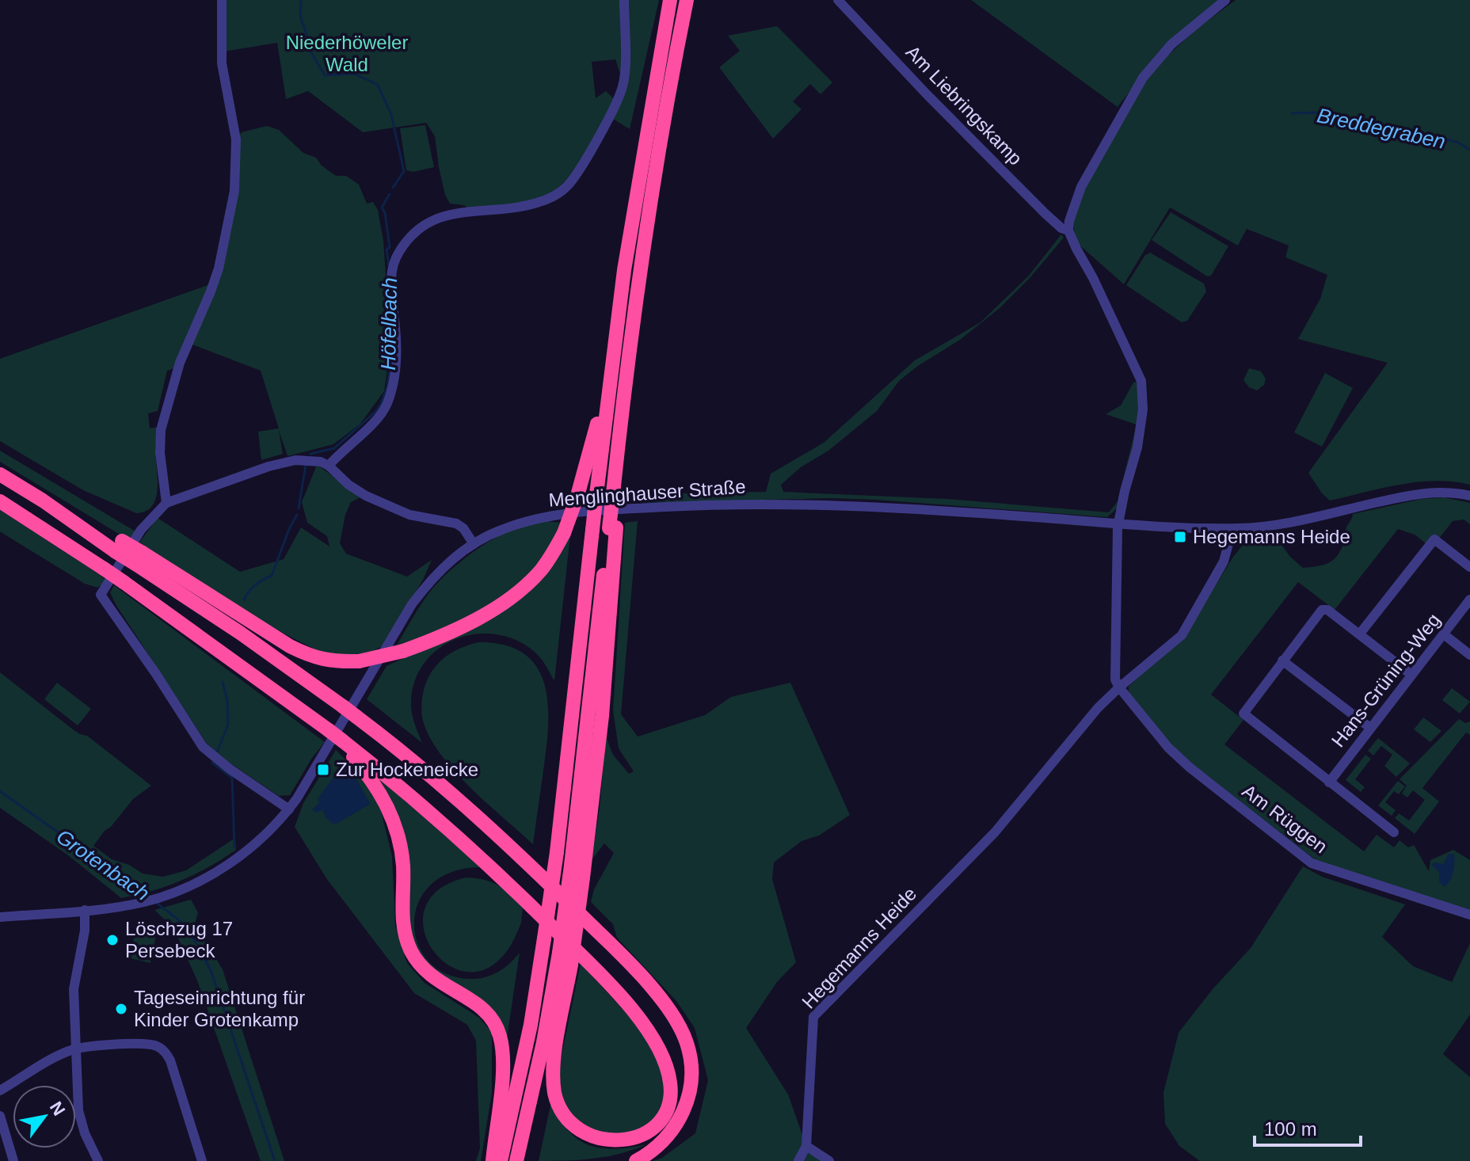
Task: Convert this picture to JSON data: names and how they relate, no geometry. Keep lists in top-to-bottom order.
{
  "streets": {
    "street": [
      "Am Liebringskamp",
      "Menglinghauser Straße",
      "Hans-Grüning-Weg",
      "Am Rüggen",
      "Hegemanns Heide"
    ]
  },
  "crossings": [
    ["Menglinghauser Straße", "Hegemanns Heide"],
    ["Am Rüggen", "Hegemanns Heide"]
  ],
  "water": ["Breddegraben", "Höfelbach", "Grotenbach"],
  "parks": ["Niederhöweler Wald"],
  "places": {
    "transit": ["Hegemanns Heide", "Zur Hockeneicke"],
    "other": ["Löschzug 17 Persebeck", "Tageseinrichtung für Kinder Grotenkamp"]
  },
  "scale_bar": "100 m",
  "north": "top right"
}
